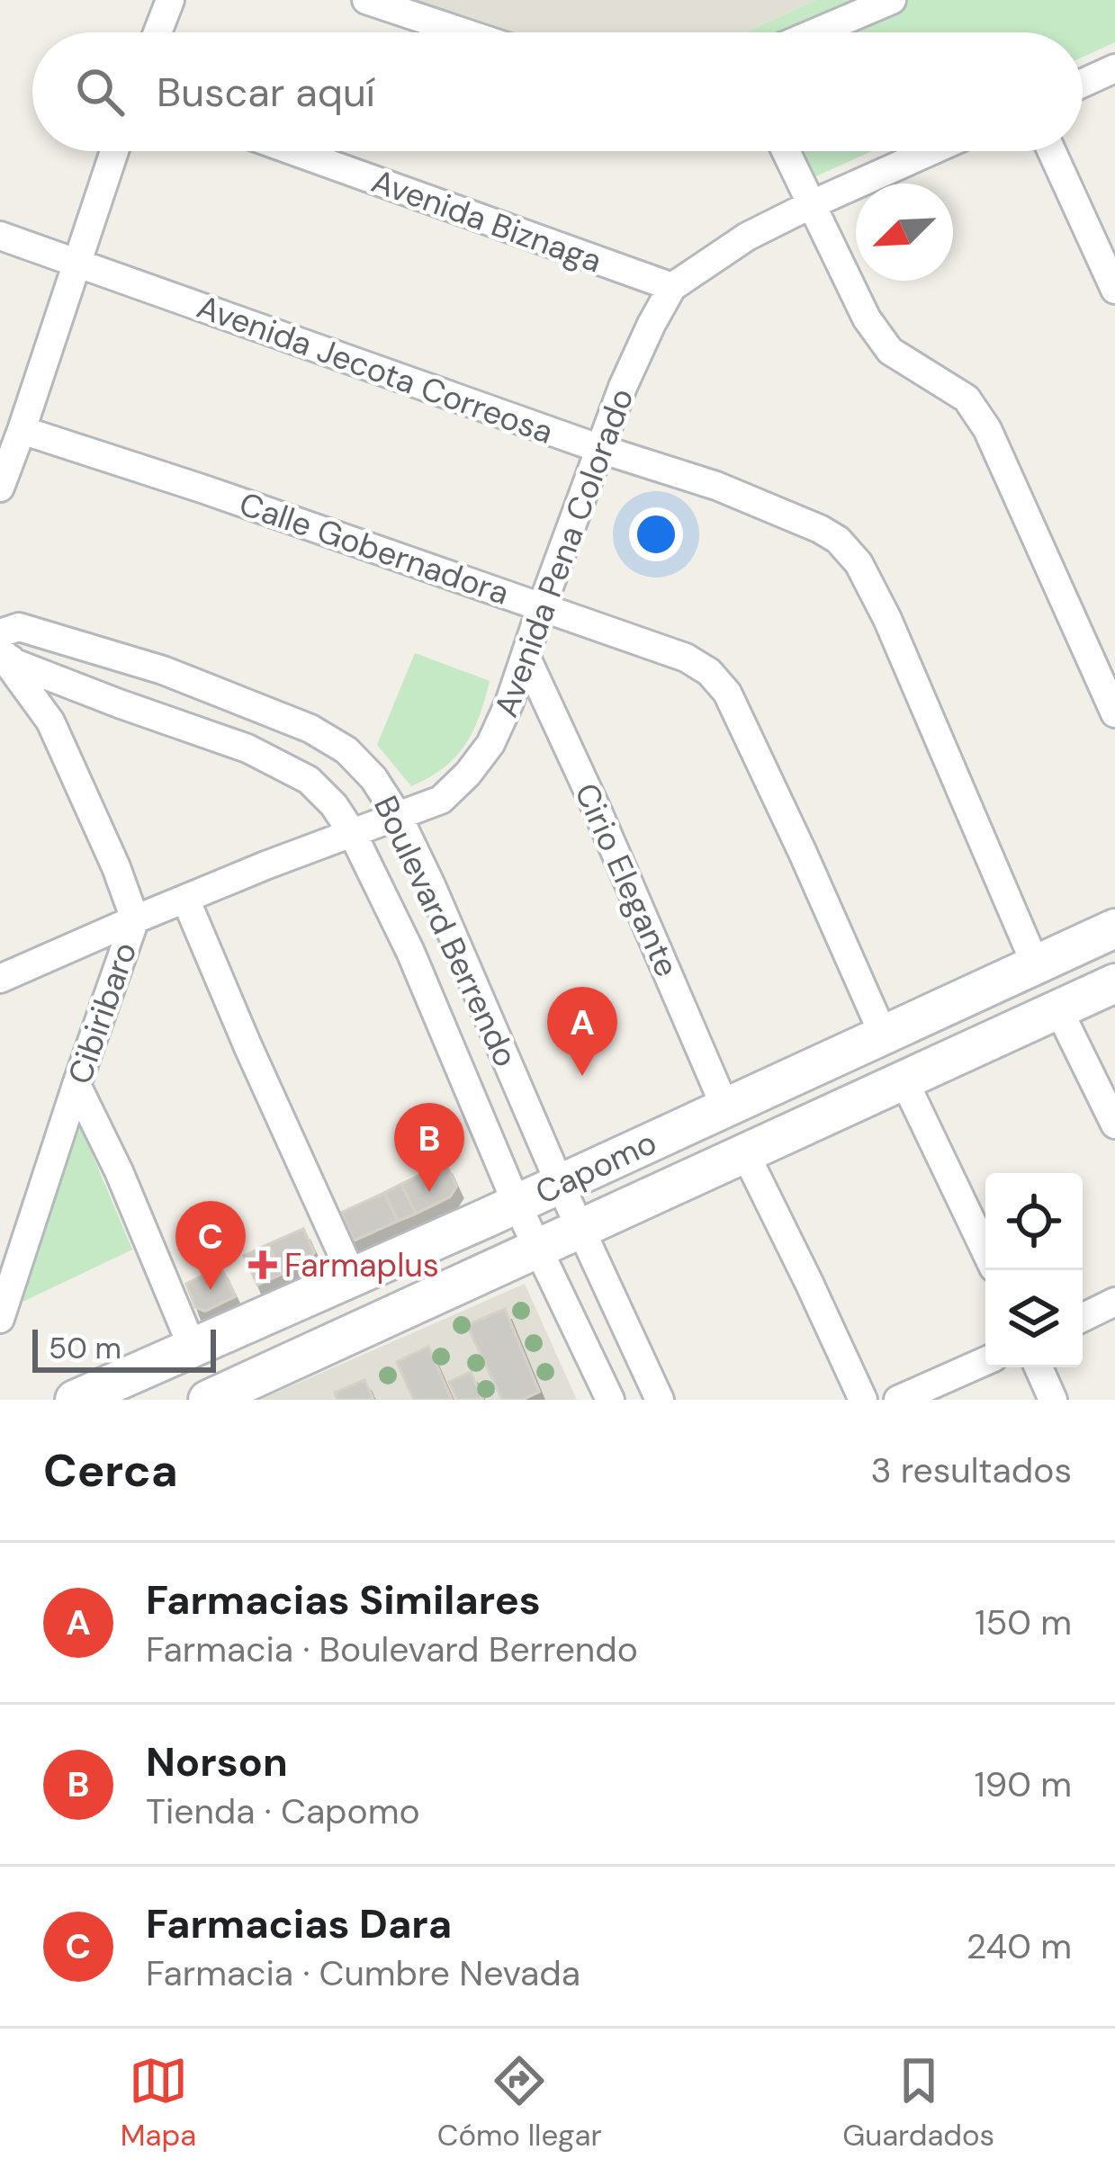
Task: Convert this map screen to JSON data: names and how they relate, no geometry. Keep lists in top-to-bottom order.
{
  "streets": {
    "main road": ["Capomo"],
    "street": [
      "Avenida Biznaga",
      "Avenida Jecota Correosa",
      "Calle Gobernadora",
      "Avenida Pena Colorado",
      "Cirio Elegante",
      "Boulevard Berrendo",
      "Cibiribaro"
    ]
  },
  "crossings": [
    ["Avenida Biznaga", "Avenida Pena Colorado"],
    ["Avenida Jecota Correosa", "Avenida Pena Colorado"],
    ["Avenida Jecota Correosa", "Capomo"],
    ["Calle Gobernadora", "Avenida Pena Colorado"],
    ["Calle Gobernadora", "Capomo"],
    ["Avenida Pena Colorado", "Cirio Elegante"],
    ["Avenida Pena Colorado", "Boulevard Berrendo"],
    ["Avenida Pena Colorado", "Cibiribaro"],
    ["Cirio Elegante", "Capomo"],
    ["Boulevard Berrendo", "Cibiribaro"],
    ["Boulevard Berrendo", "Capomo"]
  ],
  "places": {
    "health": ["Farmaplus"]
  },
  "scale_bar": "50 m",
  "north": "bottom left",
  "page": {
    "search": "Buscar aquí",
    "pins": ["A", "B", "C"],
    "scale": "50 m",
    "heading": ["Cerca", "3 resultados"],
    "list": [
      {
        "mark": "A",
        "name": "Farmacias Similares",
        "note": "Farmacia · Boulevard Berrendo",
        "value": "150 m"
      },
      {
        "mark": "B",
        "name": "Norson",
        "note": "Tienda · Capomo",
        "value": "190 m"
      },
      {
        "mark": "C",
        "name": "Farmacias Dara",
        "note": "Farmacia · Cumbre Nevada",
        "value": "240 m"
      }
    ],
    "nav": ["Mapa", "Cómo llegar", "Guardados"]
  }
}
